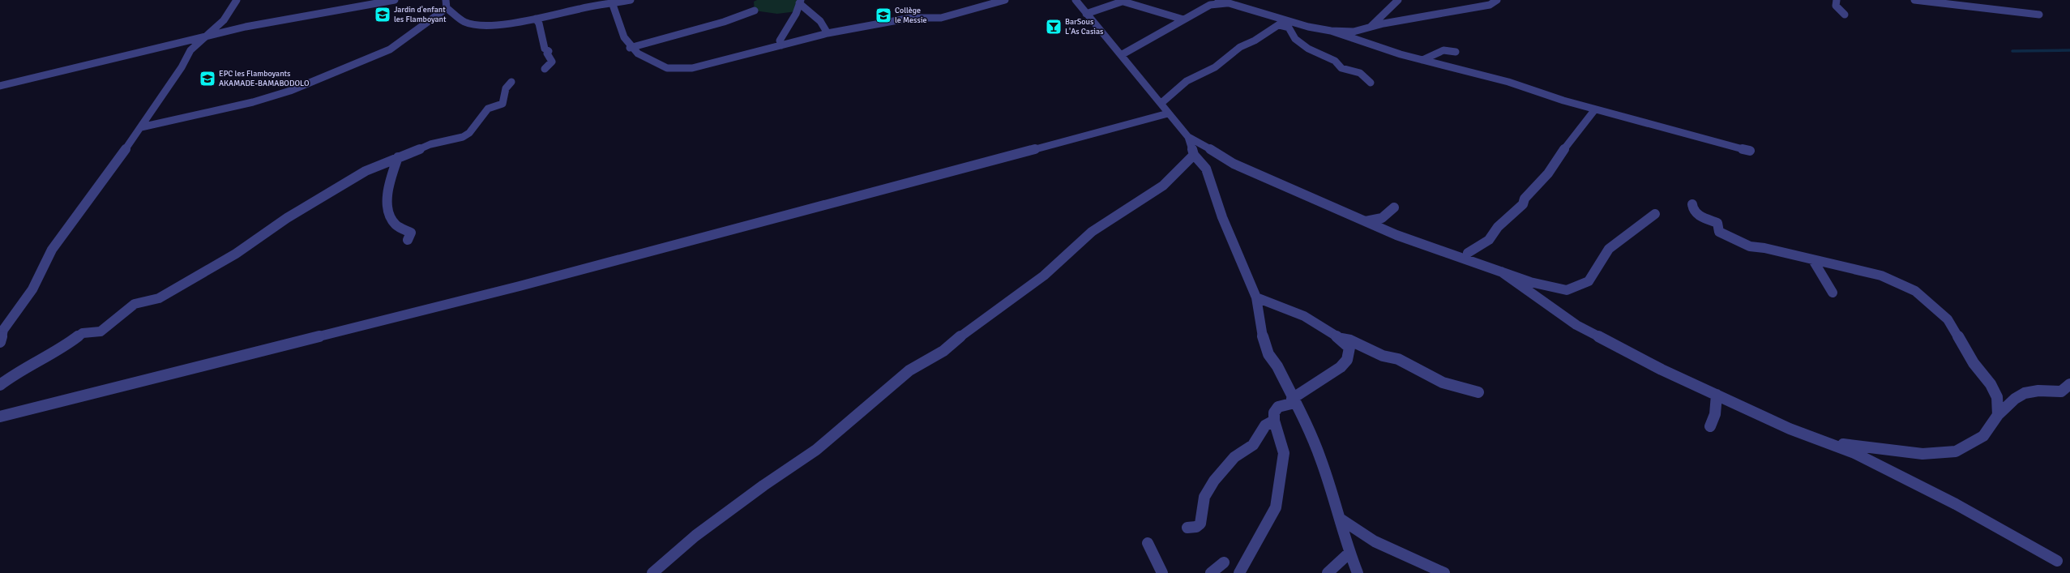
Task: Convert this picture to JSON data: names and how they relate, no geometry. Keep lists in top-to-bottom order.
{
  "places": {
    "school or university": ["Jardin d'enfant les Flamboyant", "Collège le Messie", "EPC les Flamboyants AKAMADE-BAMABODOLO"],
    "bar": ["BarSous L'As Casias"]
  }
}
